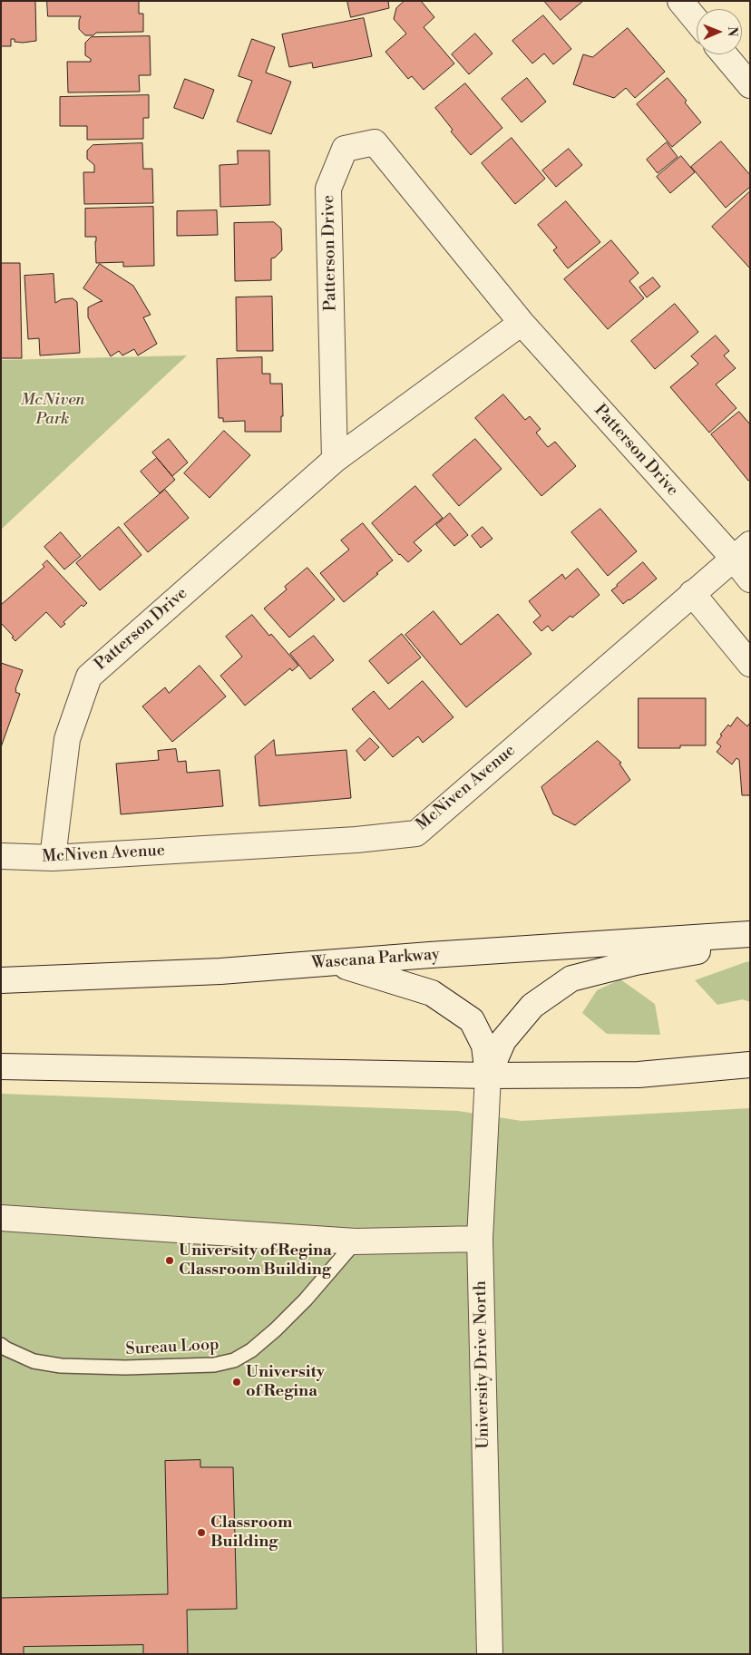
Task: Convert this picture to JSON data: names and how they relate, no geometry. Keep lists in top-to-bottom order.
{
  "streets": {
    "street": [
      "Patterson Drive",
      "McNiven Avenue",
      "Wascana Parkway",
      "University Drive North"
    ],
    "lane": ["Sureau Loop"]
  },
  "crossings": [
    ["Patterson Drive", "McNiven Avenue"]
  ],
  "parks": ["McNiven Park"],
  "places": ["University of Regina Classroom Building", "University of Regina", "Classroom Building"],
  "north": "right"
}
